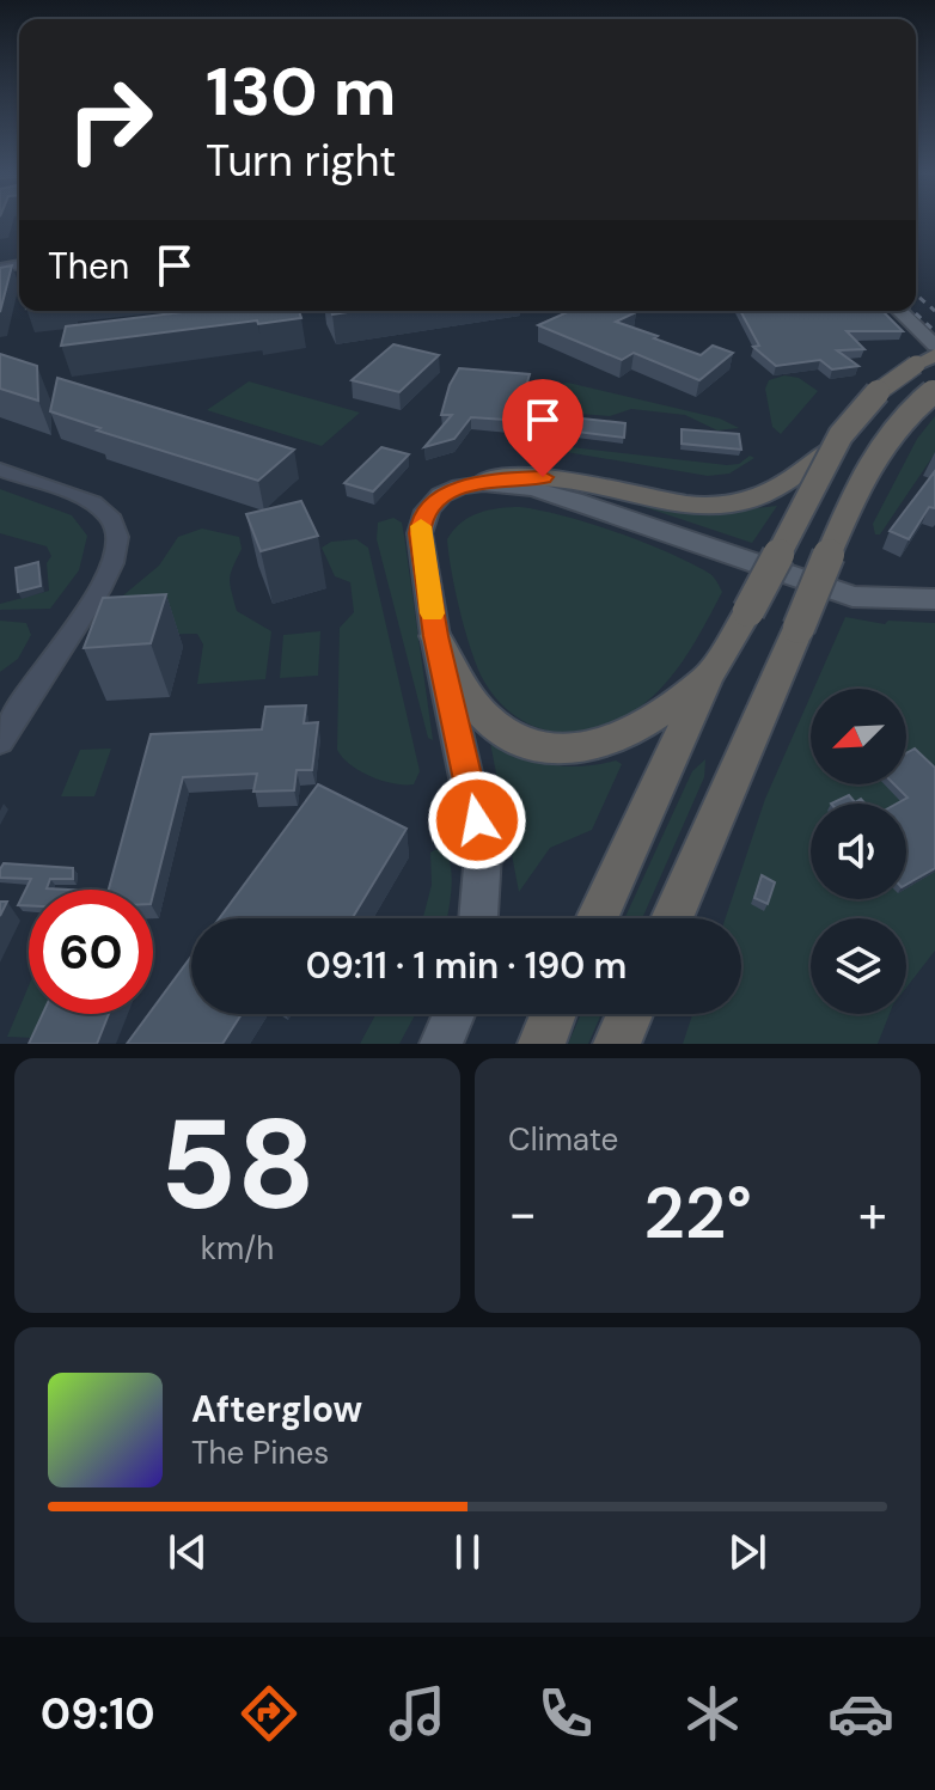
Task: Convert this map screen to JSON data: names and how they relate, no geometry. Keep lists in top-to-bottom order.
{
  "north": "bottom left",
  "page": {
    "turn": ["130 m", "Turn right"],
    "then": "Then",
    "limit": "60",
    "trip": "09:11 · 1 min · 190 m",
    "tile": [
      ["58", "km/h"],
      "Climate"
    ],
    "heat": ["−", "22°", "+"],
    "song": ["Afterglow", "The Pines"],
    "tabs": "09:10"
  }
}
